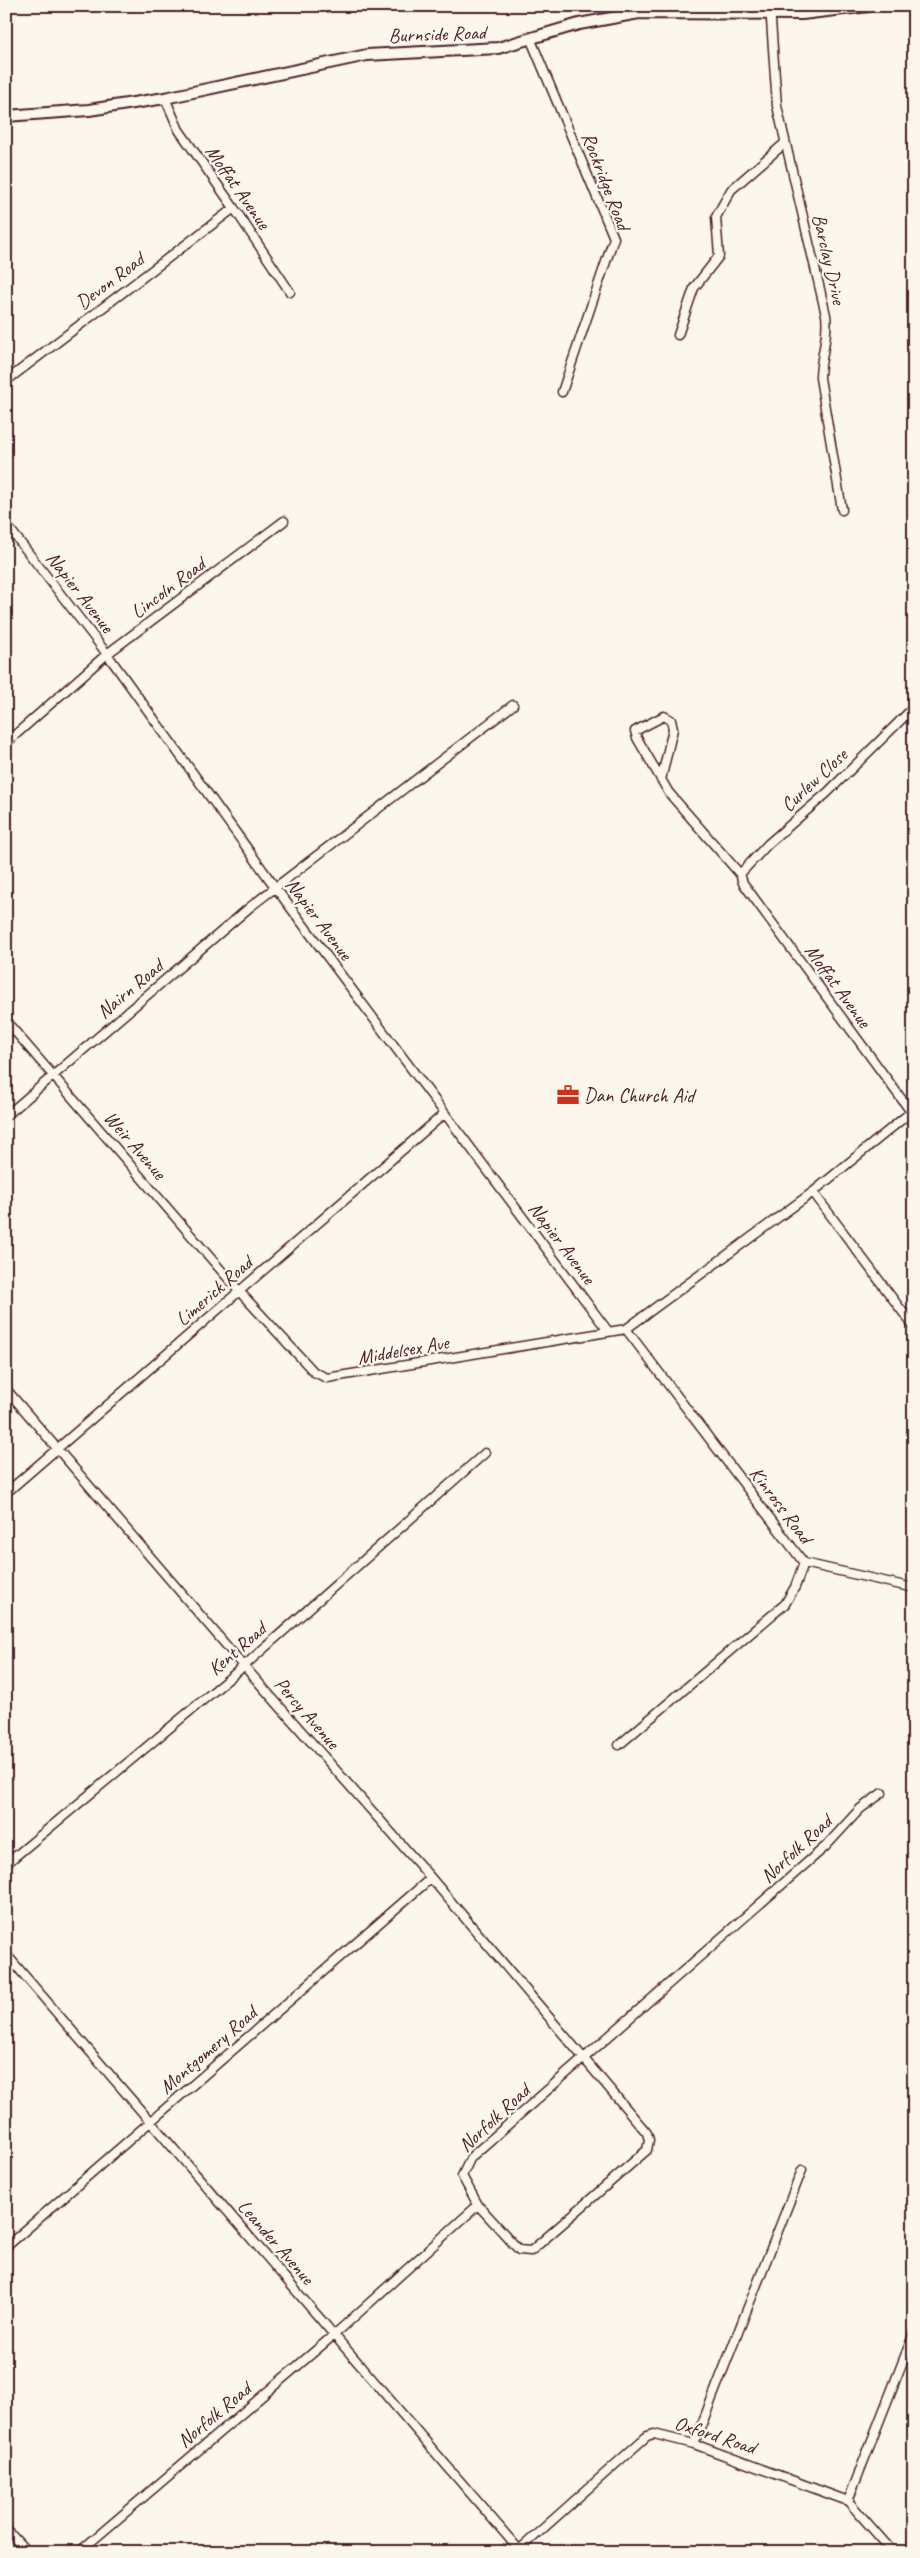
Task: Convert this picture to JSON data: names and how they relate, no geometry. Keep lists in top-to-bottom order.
{
  "streets": {
    "main road": ["Burnside Road"],
    "street": [
      "Rockridge Road",
      "Moffat Avenue",
      "Barclay Drive",
      "Devon Road",
      "Lincoln Road",
      "Napier Avenue",
      "Curlew Close",
      "Nairn Road",
      "Weir Avenue",
      "Limerick Road",
      "Middelsex Ave",
      "Kinross Road",
      "Kent Road",
      "Percy Avenue",
      "Norfolk Road",
      "Montgomery Road",
      "Leander Avenue",
      "Oxford Road"
    ]
  },
  "crossings": [
    ["Burnside Road", "Rockridge Road"],
    ["Burnside Road", "Moffat Avenue"],
    ["Burnside Road", "Barclay Drive"],
    ["Moffat Avenue", "Devon Road"],
    ["Moffat Avenue", "Curlew Close"],
    ["Lincoln Road", "Napier Avenue"],
    ["Napier Avenue", "Nairn Road"],
    ["Napier Avenue", "Limerick Road"],
    ["Napier Avenue", "Middelsex Ave"],
    ["Nairn Road", "Weir Avenue"],
    ["Weir Avenue", "Limerick Road"],
    ["Weir Avenue", "Middelsex Ave"],
    ["Limerick Road", "Middelsex Ave"],
    ["Limerick Road", "Percy Avenue"],
    ["Middelsex Ave", "Kinross Road"],
    ["Kent Road", "Percy Avenue"],
    ["Percy Avenue", "Norfolk Road"],
    ["Percy Avenue", "Montgomery Road"],
    ["Norfolk Road", "Leander Avenue"],
    ["Montgomery Road", "Leander Avenue"],
    ["Leander Avenue", "Oxford Road"]
  ],
  "places": {
    "office": ["Dan Church Aid"]
  }
}
